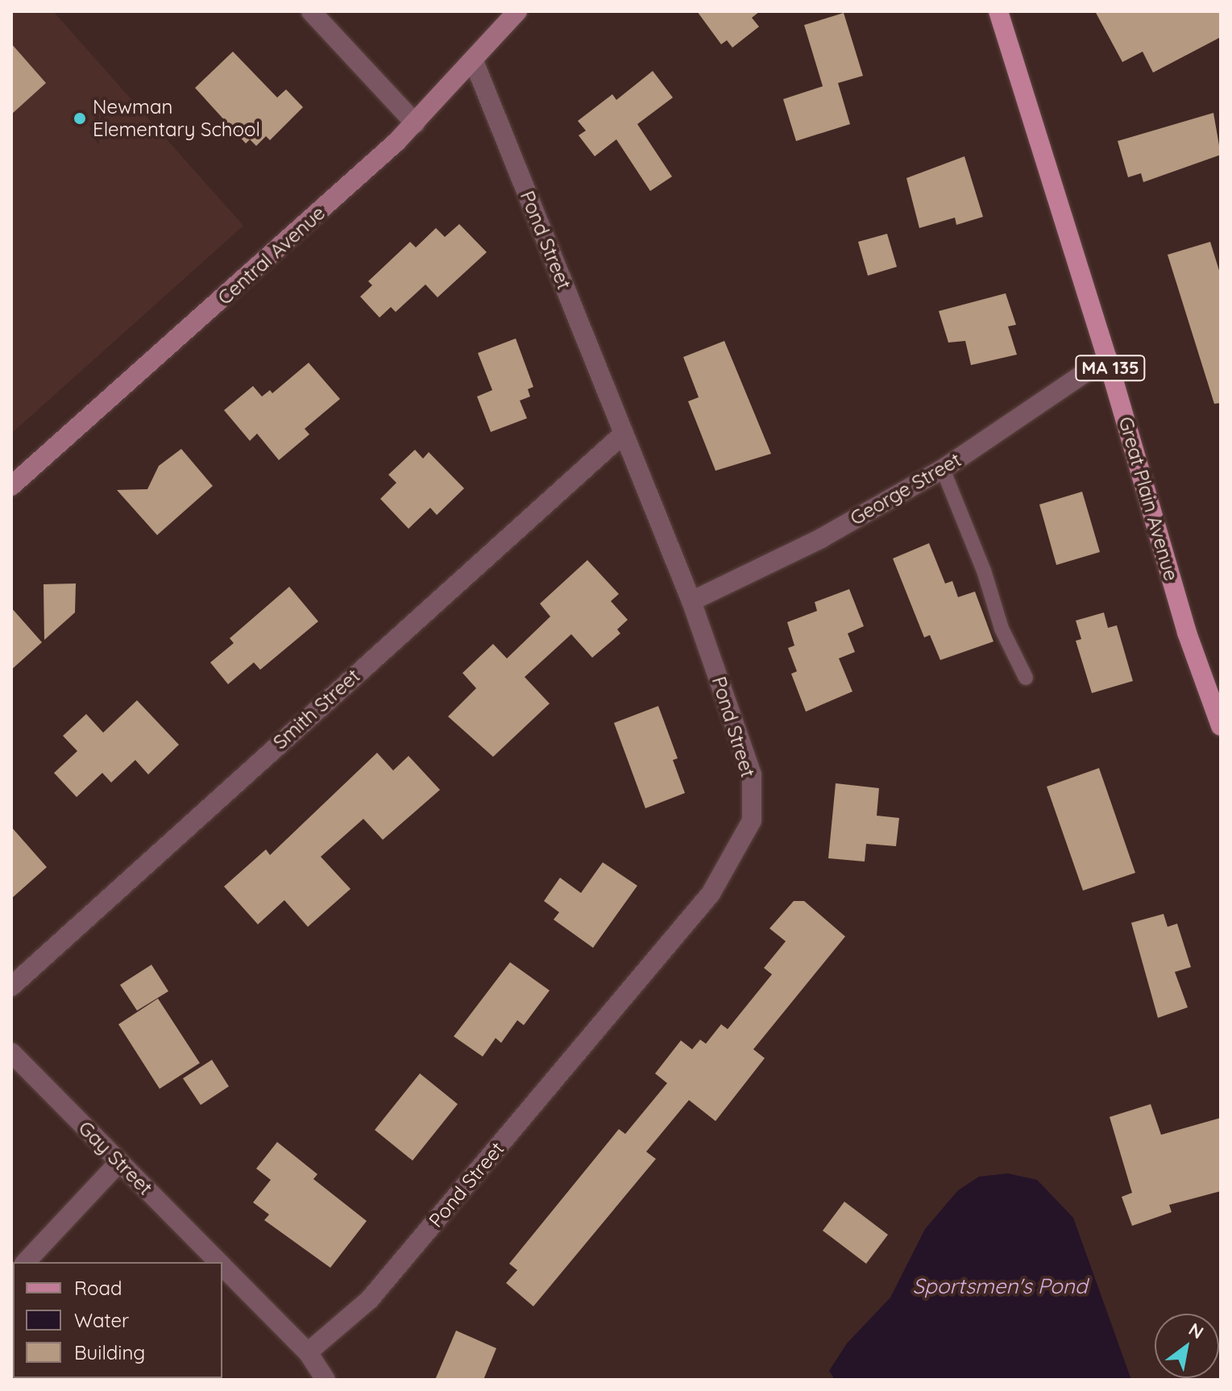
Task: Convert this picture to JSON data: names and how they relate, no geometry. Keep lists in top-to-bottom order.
{
  "streets": {
    "main road": ["Central Avenue", "MA 135", "Great Plain Avenue"],
    "street": [
      "Pond Street",
      "George Street",
      "Smith Street",
      "Gay Street"
    ]
  },
  "crossings": [
    ["Pond Street", "Central Avenue"],
    ["Pond Street", "George Street"],
    ["Pond Street", "Smith Street"],
    ["Pond Street", "Gay Street"],
    ["George Street", "Great Plain Avenue"]
  ],
  "water": ["Sportsmen's Pond"],
  "places": ["Newman Elementary School"],
  "legend": ["Road", "Water", "Building"],
  "north": "top right"
}
